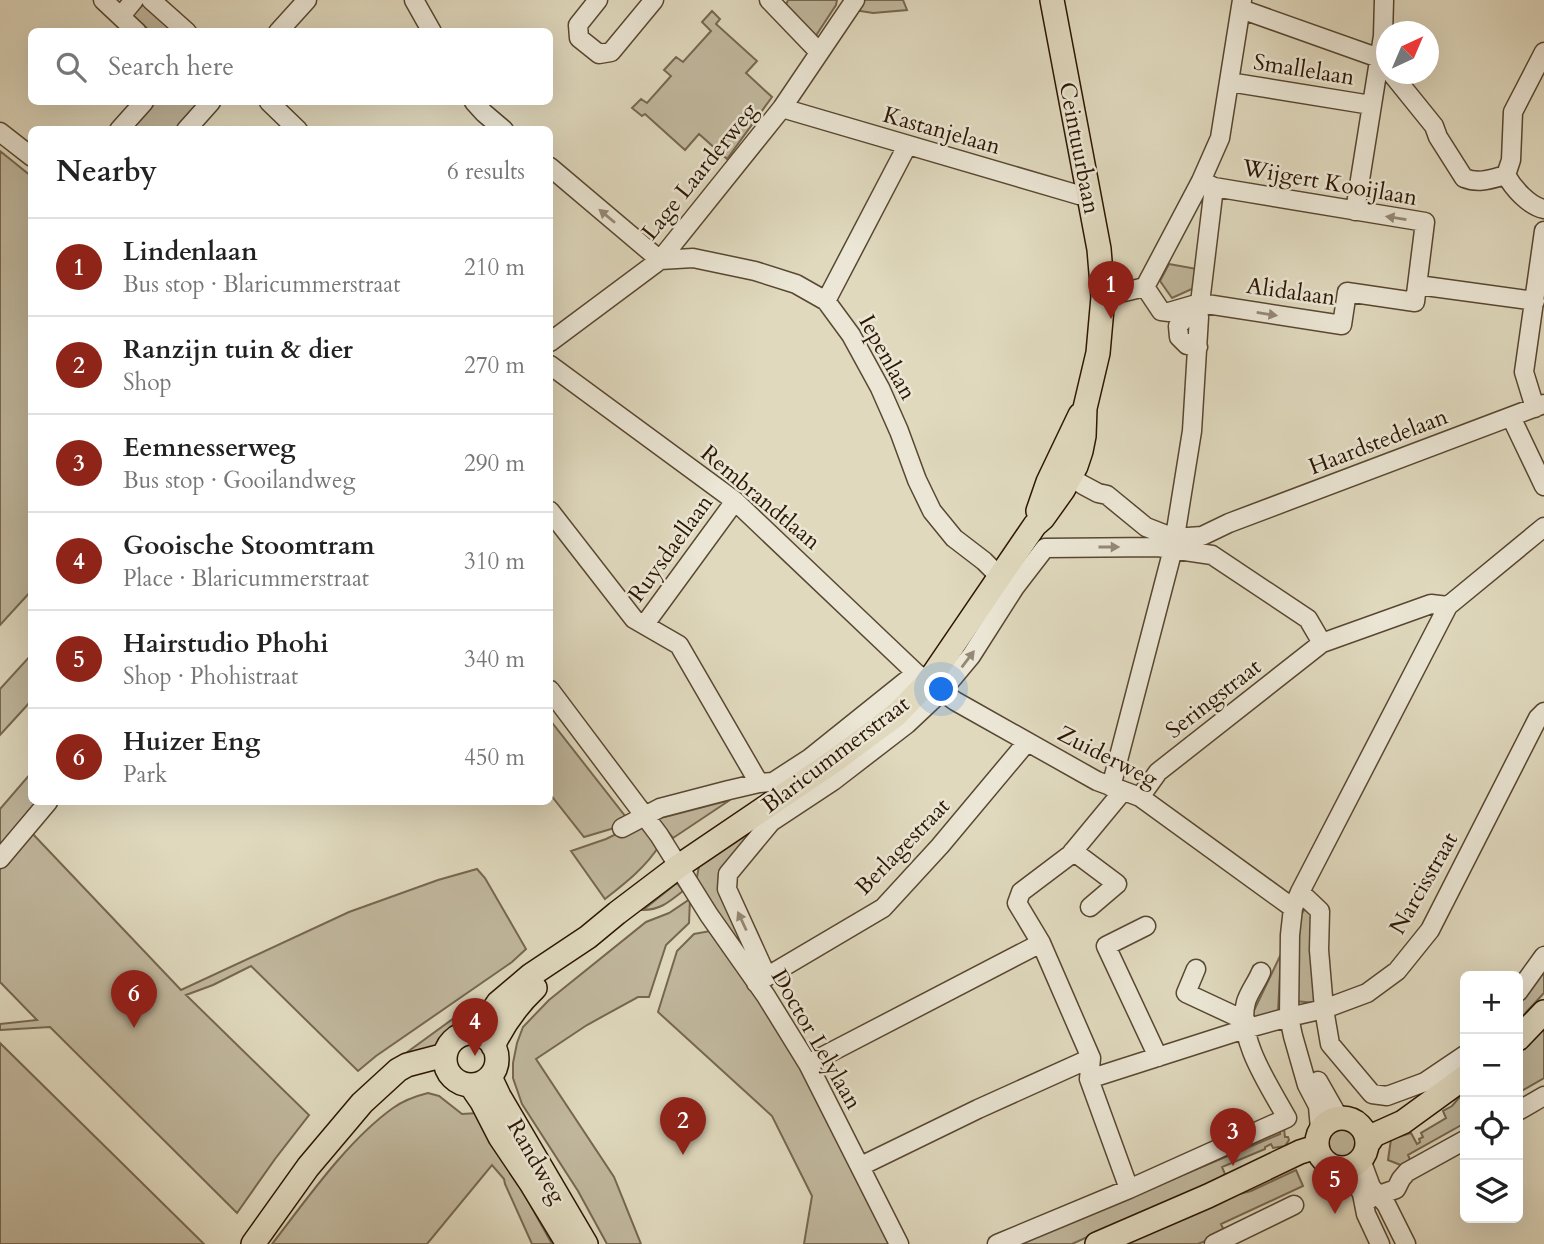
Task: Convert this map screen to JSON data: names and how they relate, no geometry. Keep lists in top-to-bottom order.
{
  "streets": {
    "main road": ["Ceintuurbaan", "Blaricummerstraat", "Randweg"],
    "street": [
      "Smallelaan",
      "Kastanjelaan",
      "Lage Laarderweg",
      "Wijgert Kooijlaan",
      "Alidalaan",
      "Iepenlaan",
      "Haardstedelaan",
      "Rembrandtlaan",
      "Ruysdaellaan",
      "Seringstraat",
      "Zuiderweg",
      "Berlagestraat",
      "Narcisstraat",
      "Doctor Lelylaan"
    ]
  },
  "crossings": [
    ["Smallelaan", "Wijgert Kooijlaan"],
    ["Kastanjelaan", "Ceintuurbaan"],
    ["Kastanjelaan", "Lage Laarderweg"],
    ["Ceintuurbaan", "Blaricummerstraat"],
    ["Lage Laarderweg", "Iepenlaan"],
    ["Wijgert Kooijlaan", "Alidalaan"],
    ["Iepenlaan", "Blaricummerstraat"],
    ["Haardstedelaan", "Seringstraat"],
    ["Haardstedelaan", "Blaricummerstraat"],
    ["Rembrandtlaan", "Ruysdaellaan"],
    ["Rembrandtlaan", "Blaricummerstraat"],
    ["Rembrandtlaan", "Zuiderweg"],
    ["Seringstraat", "Zuiderweg"],
    ["Blaricummerstraat", "Zuiderweg"],
    ["Blaricummerstraat", "Berlagestraat"],
    ["Blaricummerstraat", "Doctor Lelylaan"],
    ["Blaricummerstraat", "Randweg"],
    ["Zuiderweg", "Berlagestraat"],
    ["Zuiderweg", "Narcisstraat"],
    ["Berlagestraat", "Doctor Lelylaan"]
  ],
  "one_way": ["Alidalaan"],
  "north": "top right",
  "page": {
    "search": "Search here",
    "heading": ["Nearby", "6 results"],
    "list": [
      {
        "mark": "1",
        "name": "Lindenlaan",
        "note": "Bus stop · Blaricummerstraat",
        "value": "210 m"
      },
      {
        "mark": "2",
        "name": "Ranzijn tuin & dier",
        "note": "Shop",
        "value": "270 m"
      },
      {
        "mark": "3",
        "name": "Eemnesserweg",
        "note": "Bus stop · Gooilandweg",
        "value": "290 m"
      },
      {
        "mark": "4",
        "name": "Gooische Stoomtram",
        "note": "Place · Blaricummerstraat",
        "value": "310 m"
      },
      {
        "mark": "5",
        "name": "Hairstudio Phohi",
        "note": "Shop · Phohistraat",
        "value": "340 m"
      },
      {
        "mark": "6",
        "name": "Huizer Eng",
        "note": "Park",
        "value": "450 m"
      }
    ],
    "pins": [
      "1",
      "6",
      "4",
      "2",
      "3",
      "5"
    ],
    "map_buttons": ["+", "−"]
  }
}
